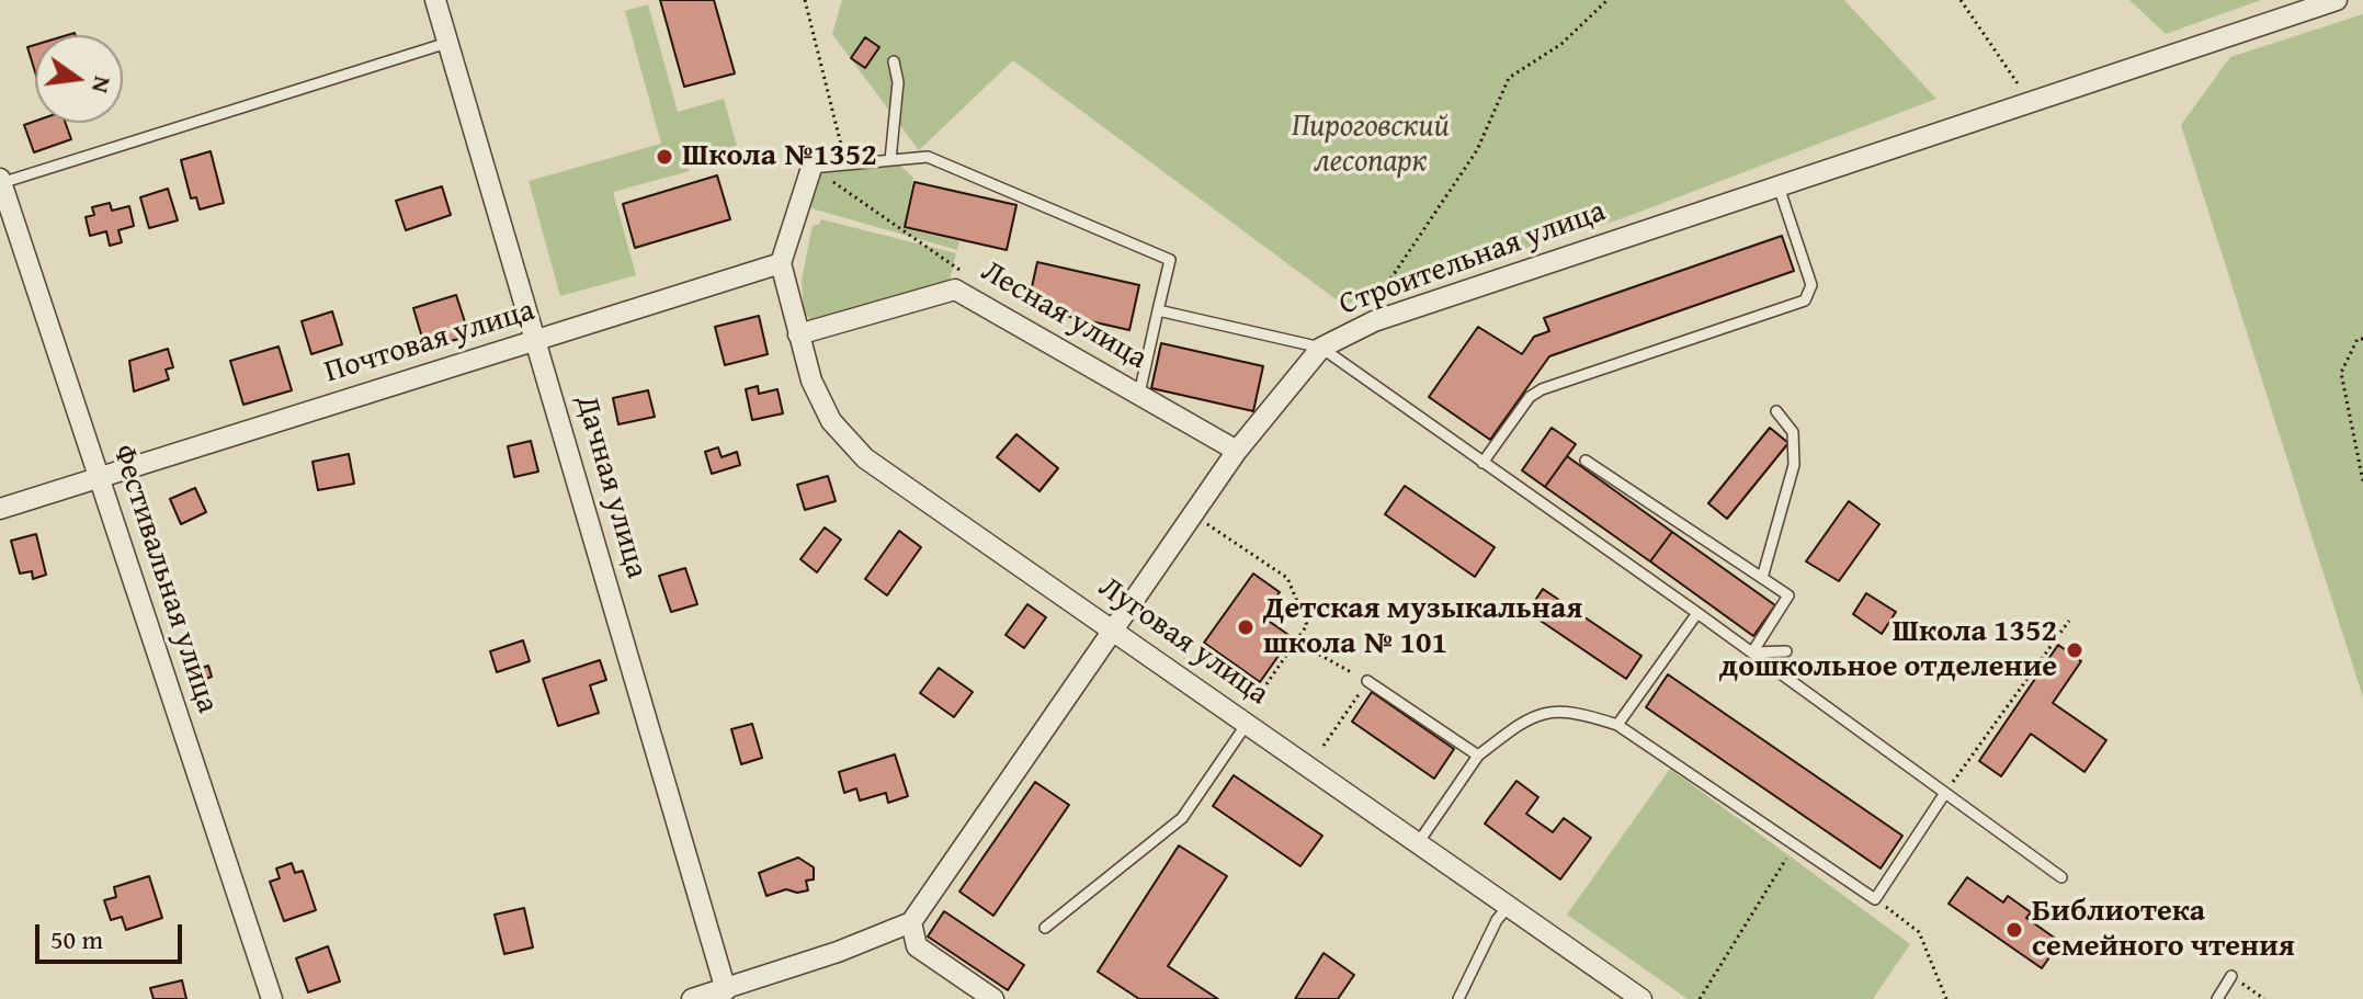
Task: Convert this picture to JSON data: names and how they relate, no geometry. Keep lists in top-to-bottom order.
{
  "streets": {
    "street": [
      "Строительная улица",
      "Лесная улица",
      "Почтовая улица",
      "Дачная улица",
      "Фестивальная улица",
      "Луговая улица"
    ]
  },
  "crossings": [
    ["Строительная улица", "Лесная улица"],
    ["Строительная улица", "Луговая улица"],
    ["Лесная улица", "Луговая улица"],
    ["Почтовая улица", "Дачная улица"],
    ["Почтовая улица", "Фестивальная улица"],
    ["Почтовая улица", "Луговая улица"]
  ],
  "parks": ["Пироговский лесопарк"],
  "places": [
    "Школа №1352",
    "Детская музыкальная школа № 101",
    "Школа 1352 дошкольное отделение",
    "Библиотека семейного чтения"
  ],
  "scale_bar": "50 m",
  "north": "right"
}
